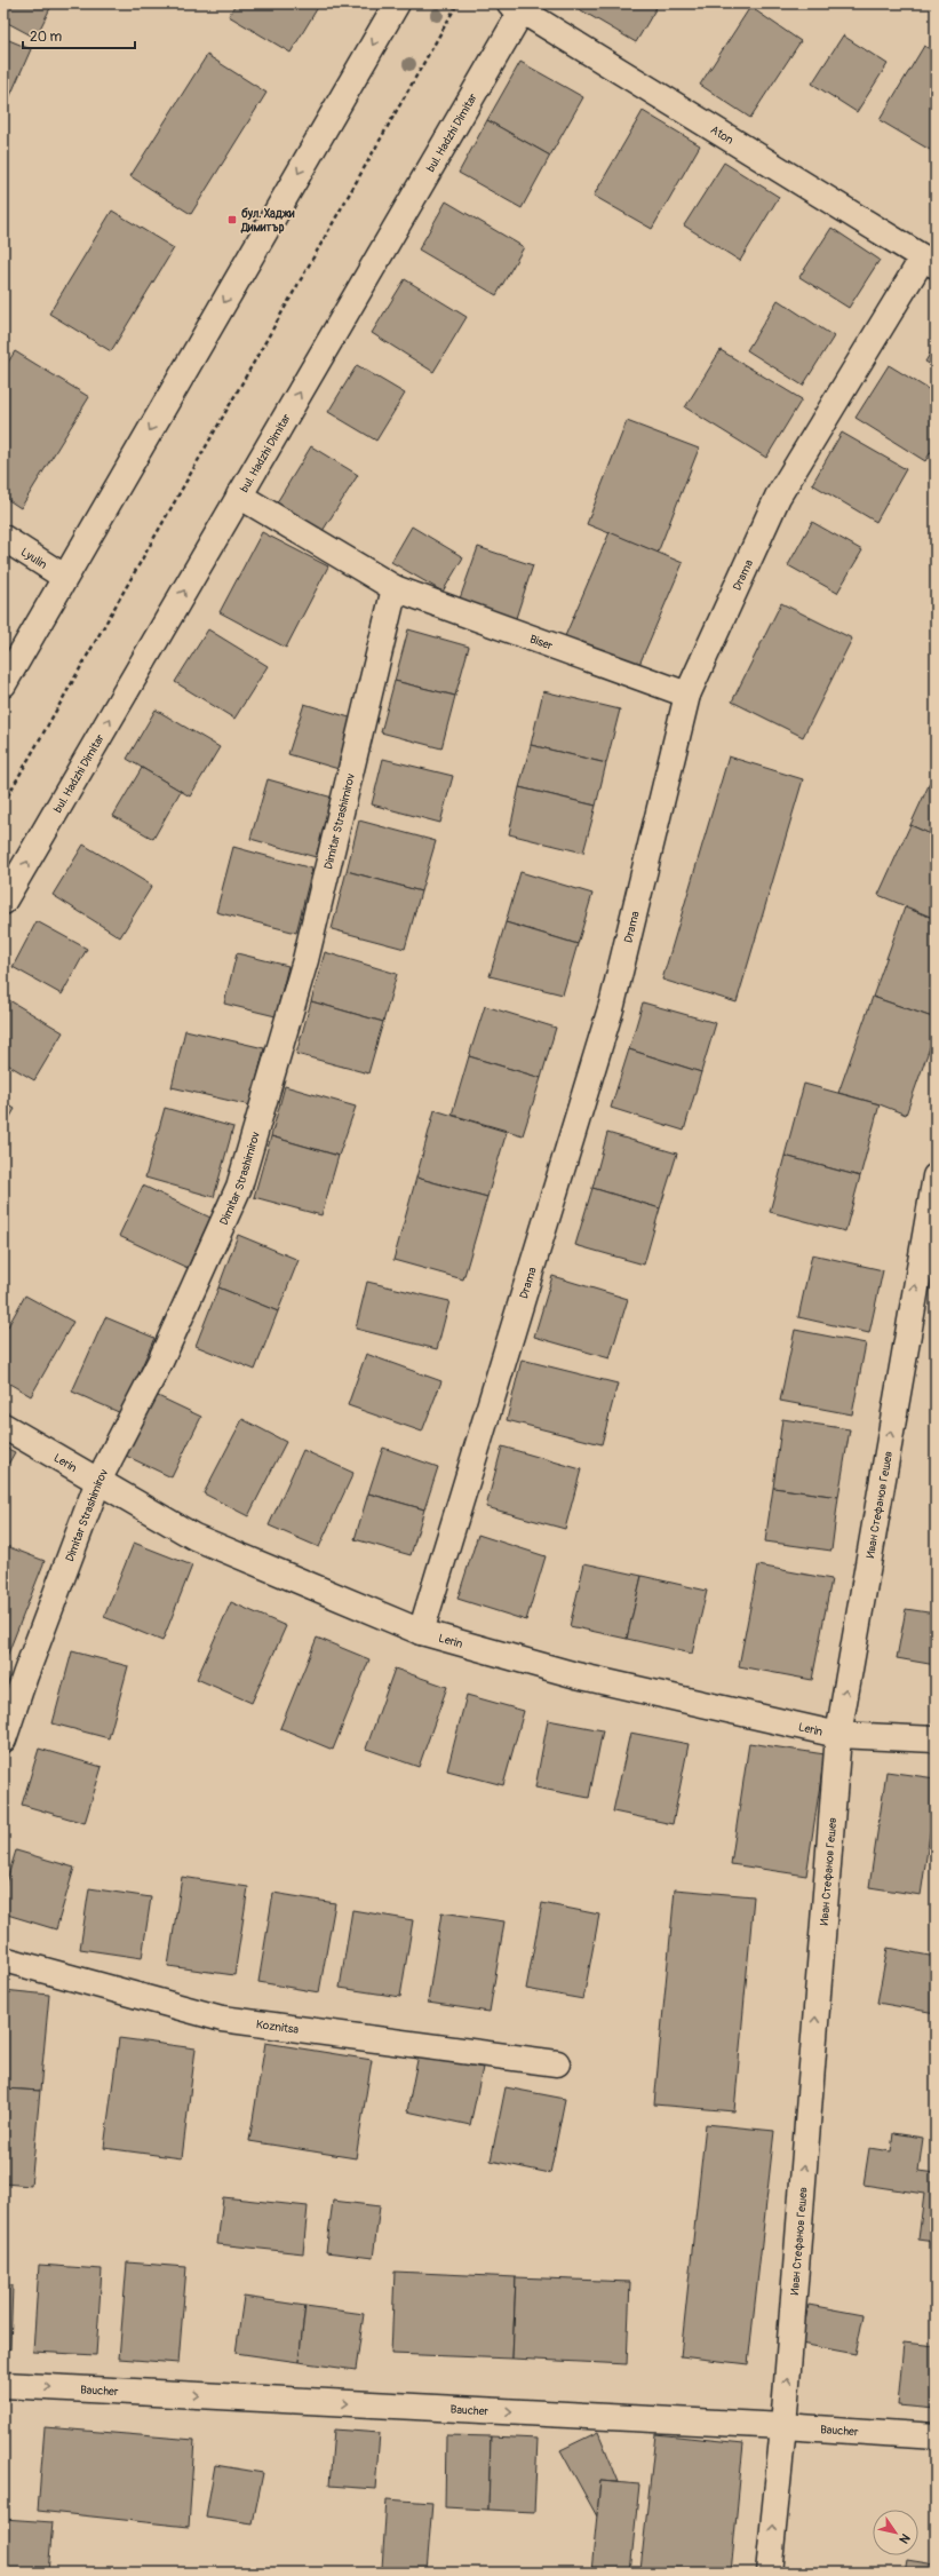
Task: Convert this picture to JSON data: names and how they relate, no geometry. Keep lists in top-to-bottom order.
{
  "streets": {
    "street": [
      "bul. Hadzhi Dimitar",
      "Aton",
      "Lyulin",
      "Drama",
      "Biser",
      "Dimitar Strashimirov",
      "Lerin",
      "Иван Стефанов Гешев",
      "Koznitsa",
      "Baucher"
    ]
  },
  "crossings": [
    ["bul. Hadzhi Dimitar", "Aton"],
    ["bul. Hadzhi Dimitar", "Biser"],
    ["Aton", "Drama"],
    ["Drama", "Biser"],
    ["Drama", "Lerin"],
    ["Biser", "Dimitar Strashimirov"],
    ["Dimitar Strashimirov", "Lerin"],
    ["Lerin", "Иван Стефанов Гешев"],
    ["Иван Стефанов Гешев", "Baucher"]
  ],
  "one_way": ["Иван Стефанов Гешев", "Baucher"],
  "places": {
    "transit": ["бул. Хаджи Димитър"]
  },
  "scale_bar": "20 m",
  "north": "bottom right"
}
